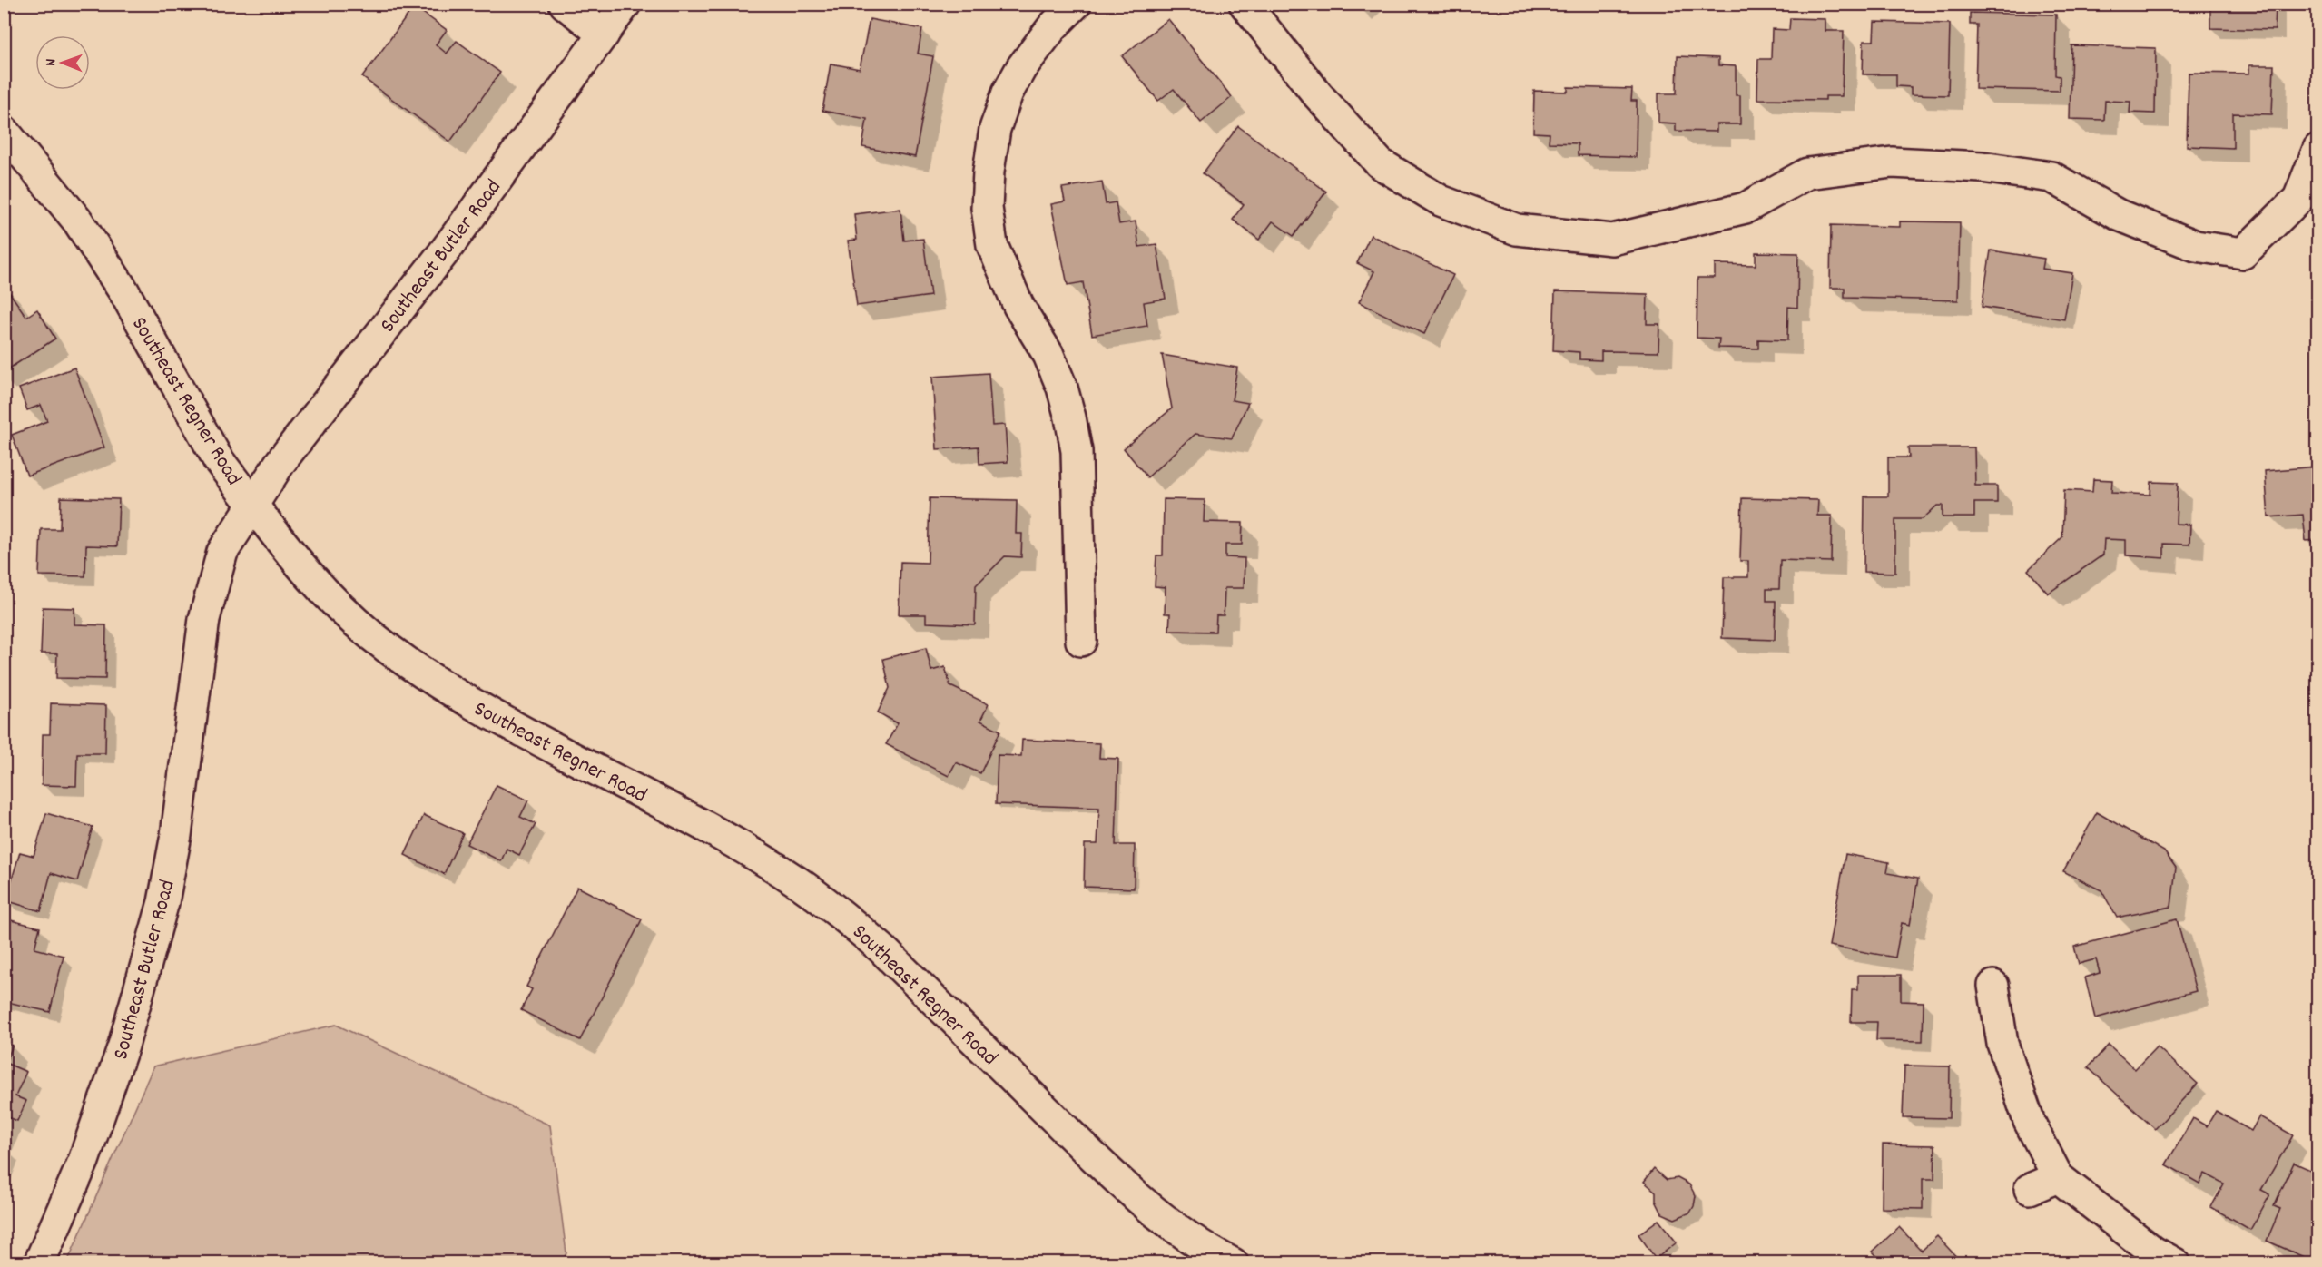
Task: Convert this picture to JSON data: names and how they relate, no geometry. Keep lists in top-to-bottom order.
{
  "streets": {
    "street": ["Southeast Butler Road", "Southeast Regner Road"]
  },
  "crossings": [
    ["Southeast Butler Road", "Southeast Regner Road"]
  ],
  "north": "left"
}
